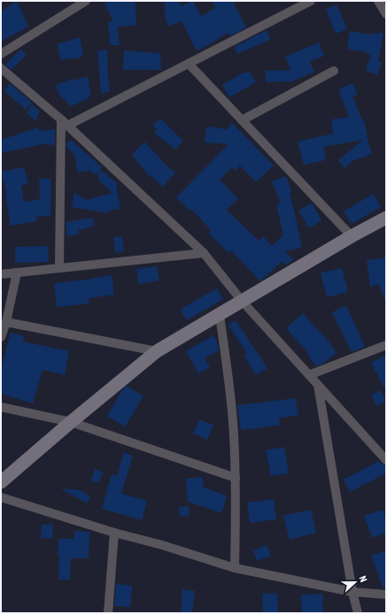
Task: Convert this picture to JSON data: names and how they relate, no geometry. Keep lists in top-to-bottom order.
{
  "north": "right"
}
